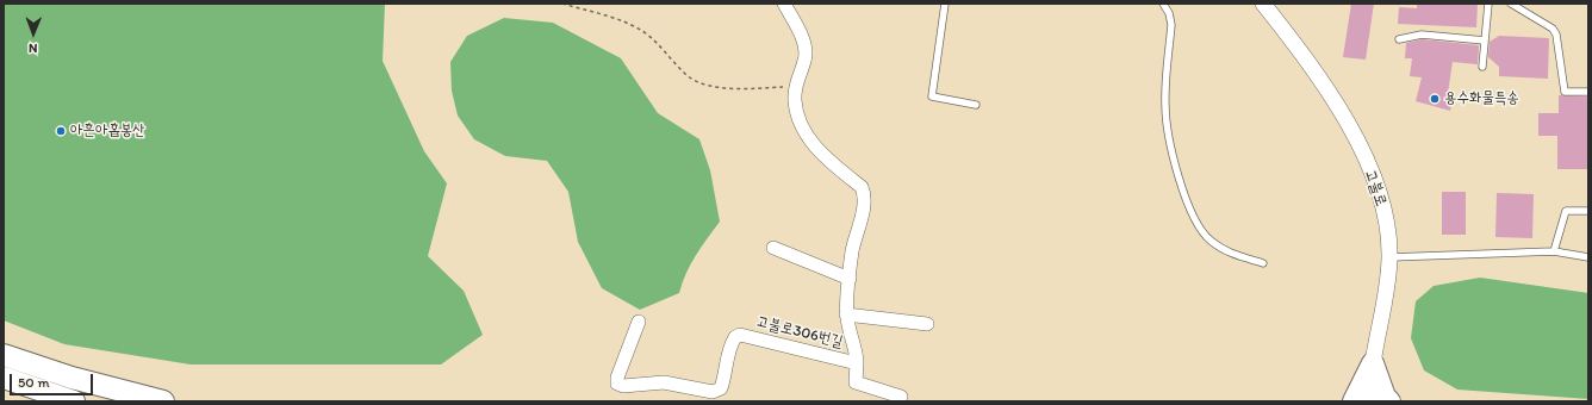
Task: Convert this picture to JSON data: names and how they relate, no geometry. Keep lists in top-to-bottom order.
{
  "streets": {
    "street": ["고불로", "고불로306번길"]
  },
  "places": ["용수화물특송", "아흔아홉봉산"],
  "scale_bar": "50 m",
  "north": "bottom"
}
